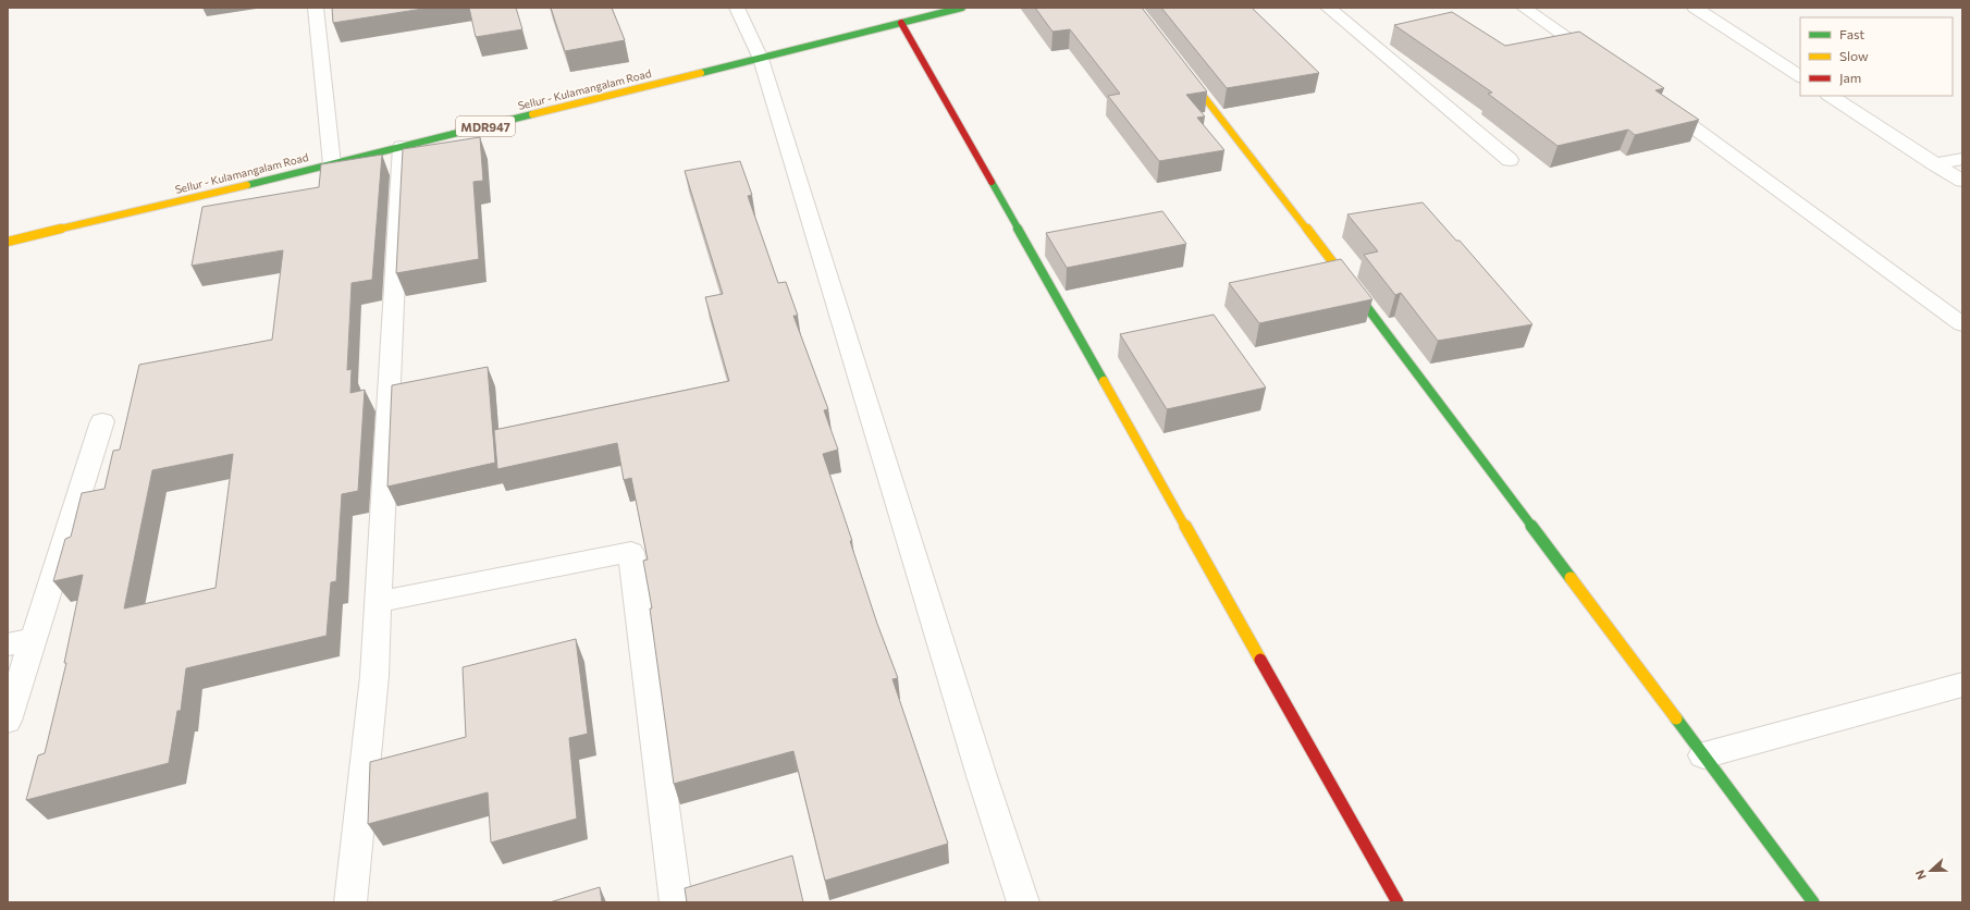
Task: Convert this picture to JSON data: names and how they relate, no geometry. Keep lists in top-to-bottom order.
{
  "streets": {
    "street": ["Sellur - Kulamangalam Road", "MDR947"]
  },
  "legend": ["Fast", "Slow", "Jam"],
  "north": "left"
}
